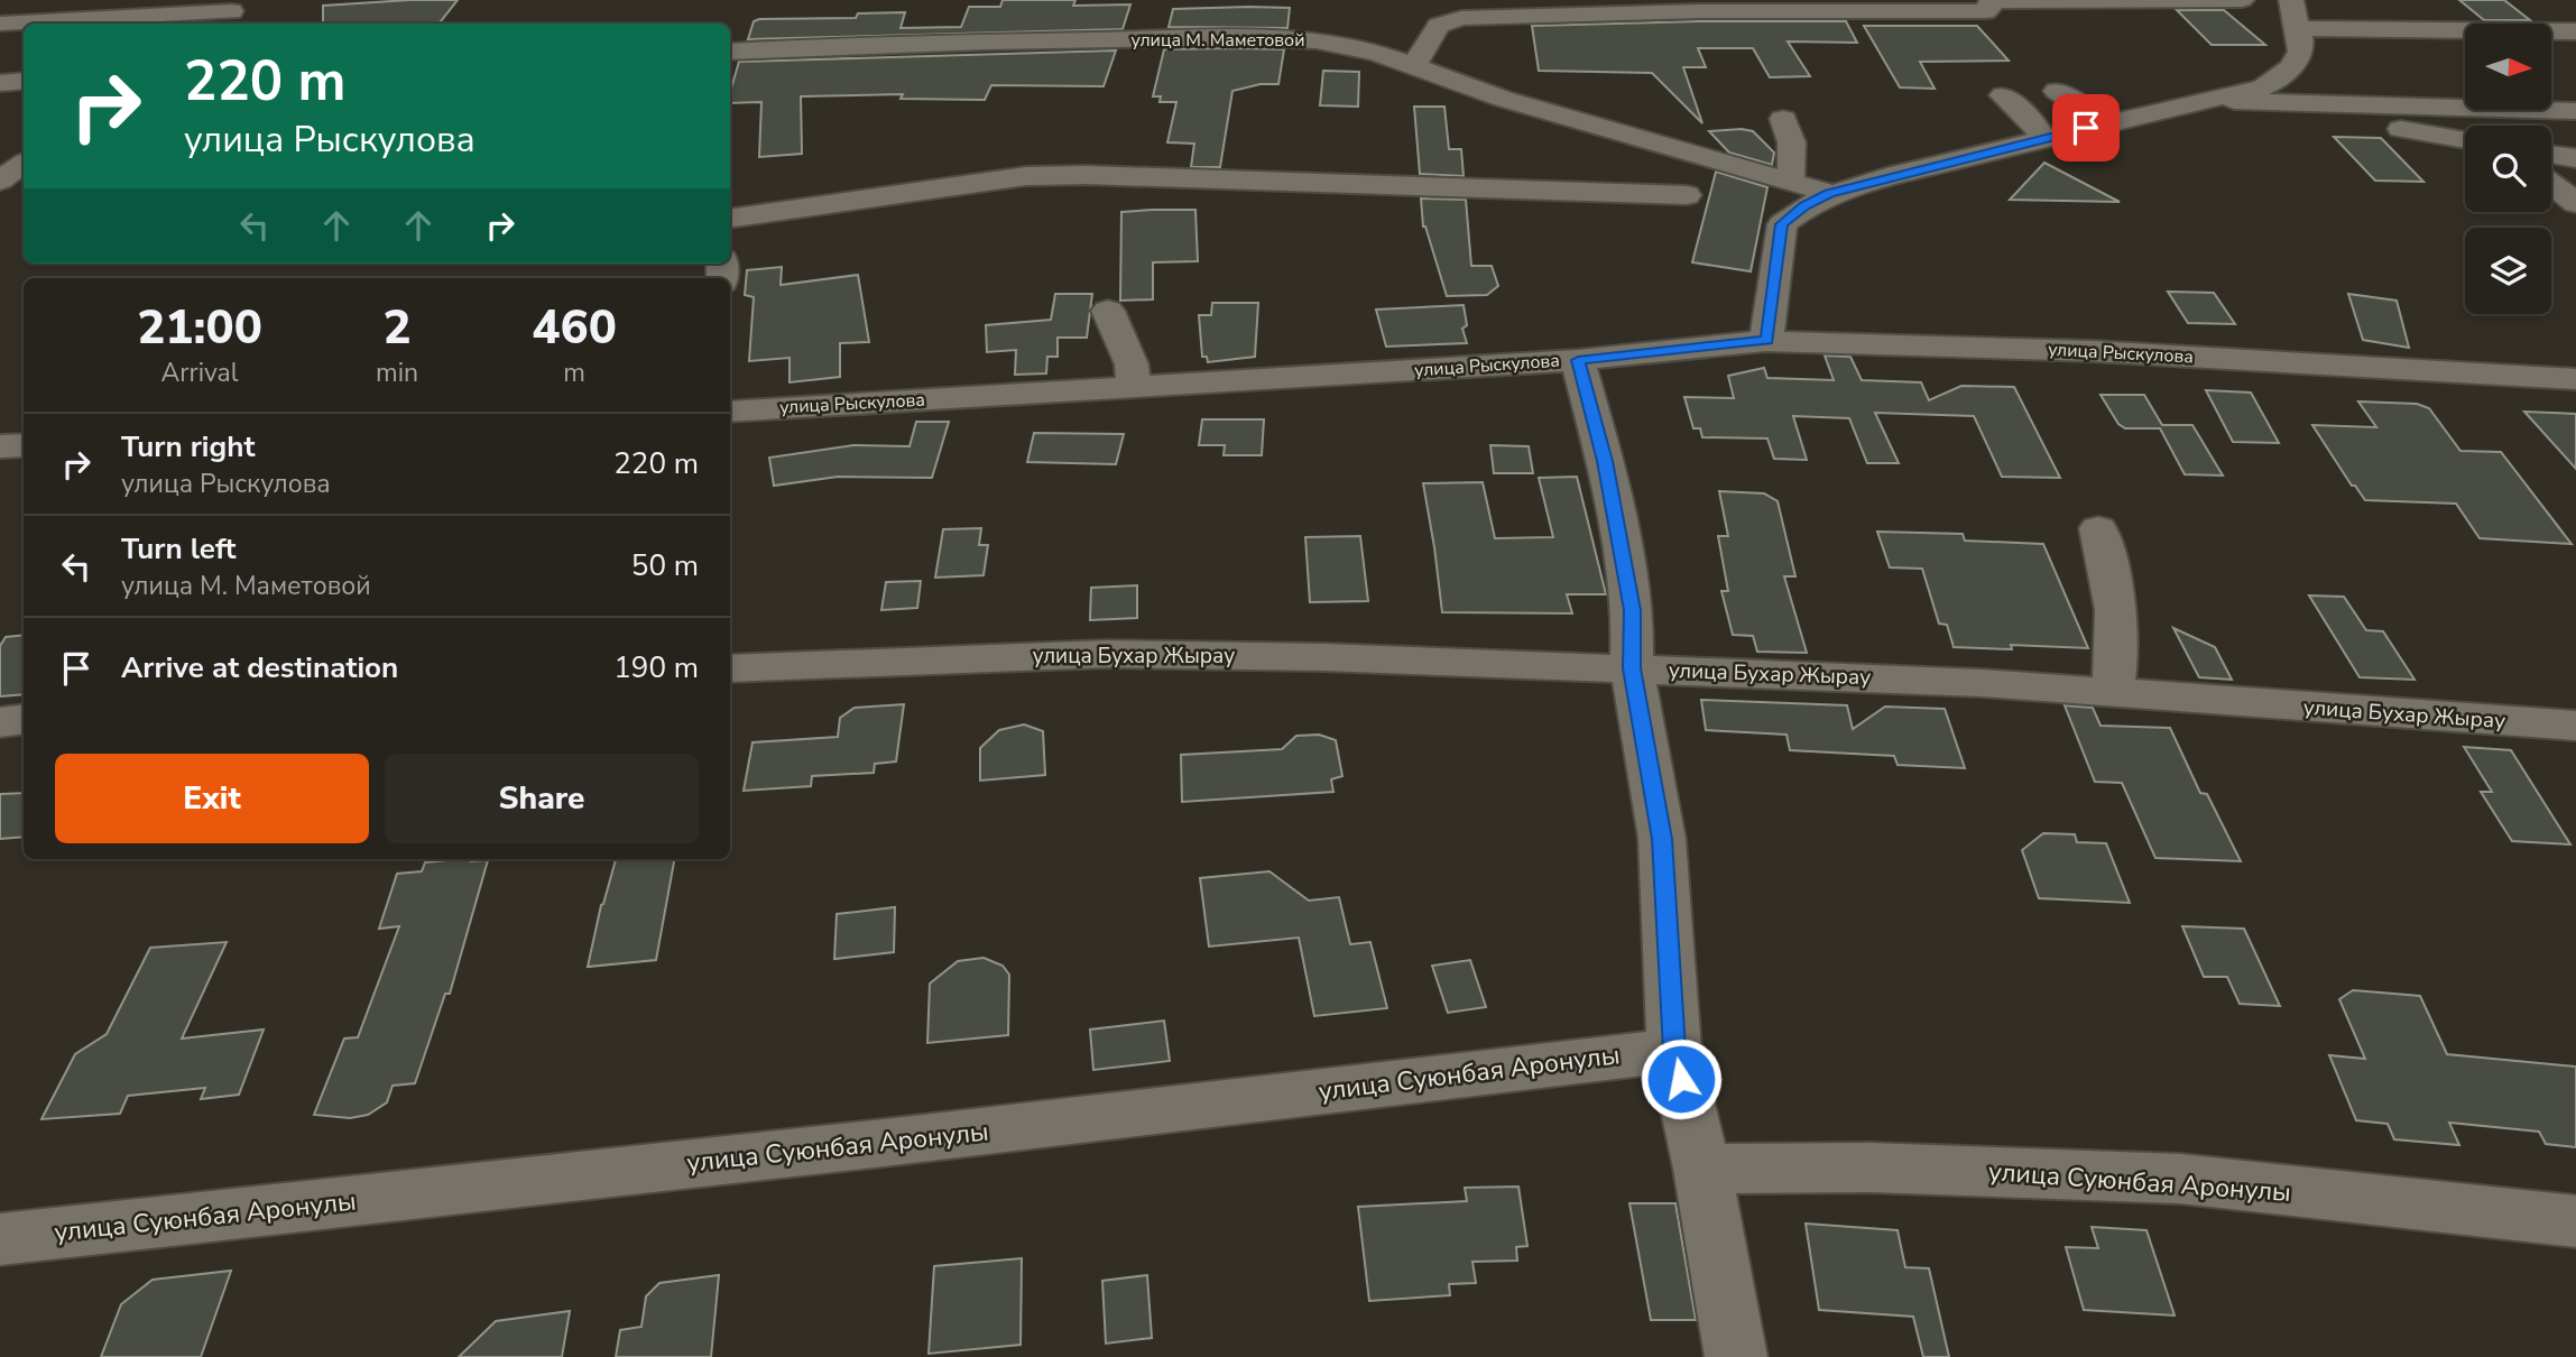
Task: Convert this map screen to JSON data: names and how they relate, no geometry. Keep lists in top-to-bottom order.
{
  "streets": {
    "street": [
      "улица М. Маметовой",
      "улица Рыскулова",
      "улица Бухар Жырау",
      "улица Суюнбая Аронулы"
    ]
  },
  "crossings": [
    ["улица М. Маметовой", "улица Рыскулова"]
  ],
  "north": "right",
  "page": {
    "turn": ["220 m", "улица Рыскулова"],
    "eta": [
      "21:00",
      "Arrival",
      "2",
      "min",
      "460",
      "m"
    ],
    "list": [
      {
        "name": "Turn right",
        "note": "улица Рыскулова",
        "value": "220 m"
      },
      {
        "name": "Turn left",
        "note": "улица М. Маметовой",
        "value": "50 m"
      },
      {
        "name": "Arrive at destination",
        "value": "190 m"
      }
    ],
    "buttons": ["Exit", "Share"]
  }
}
